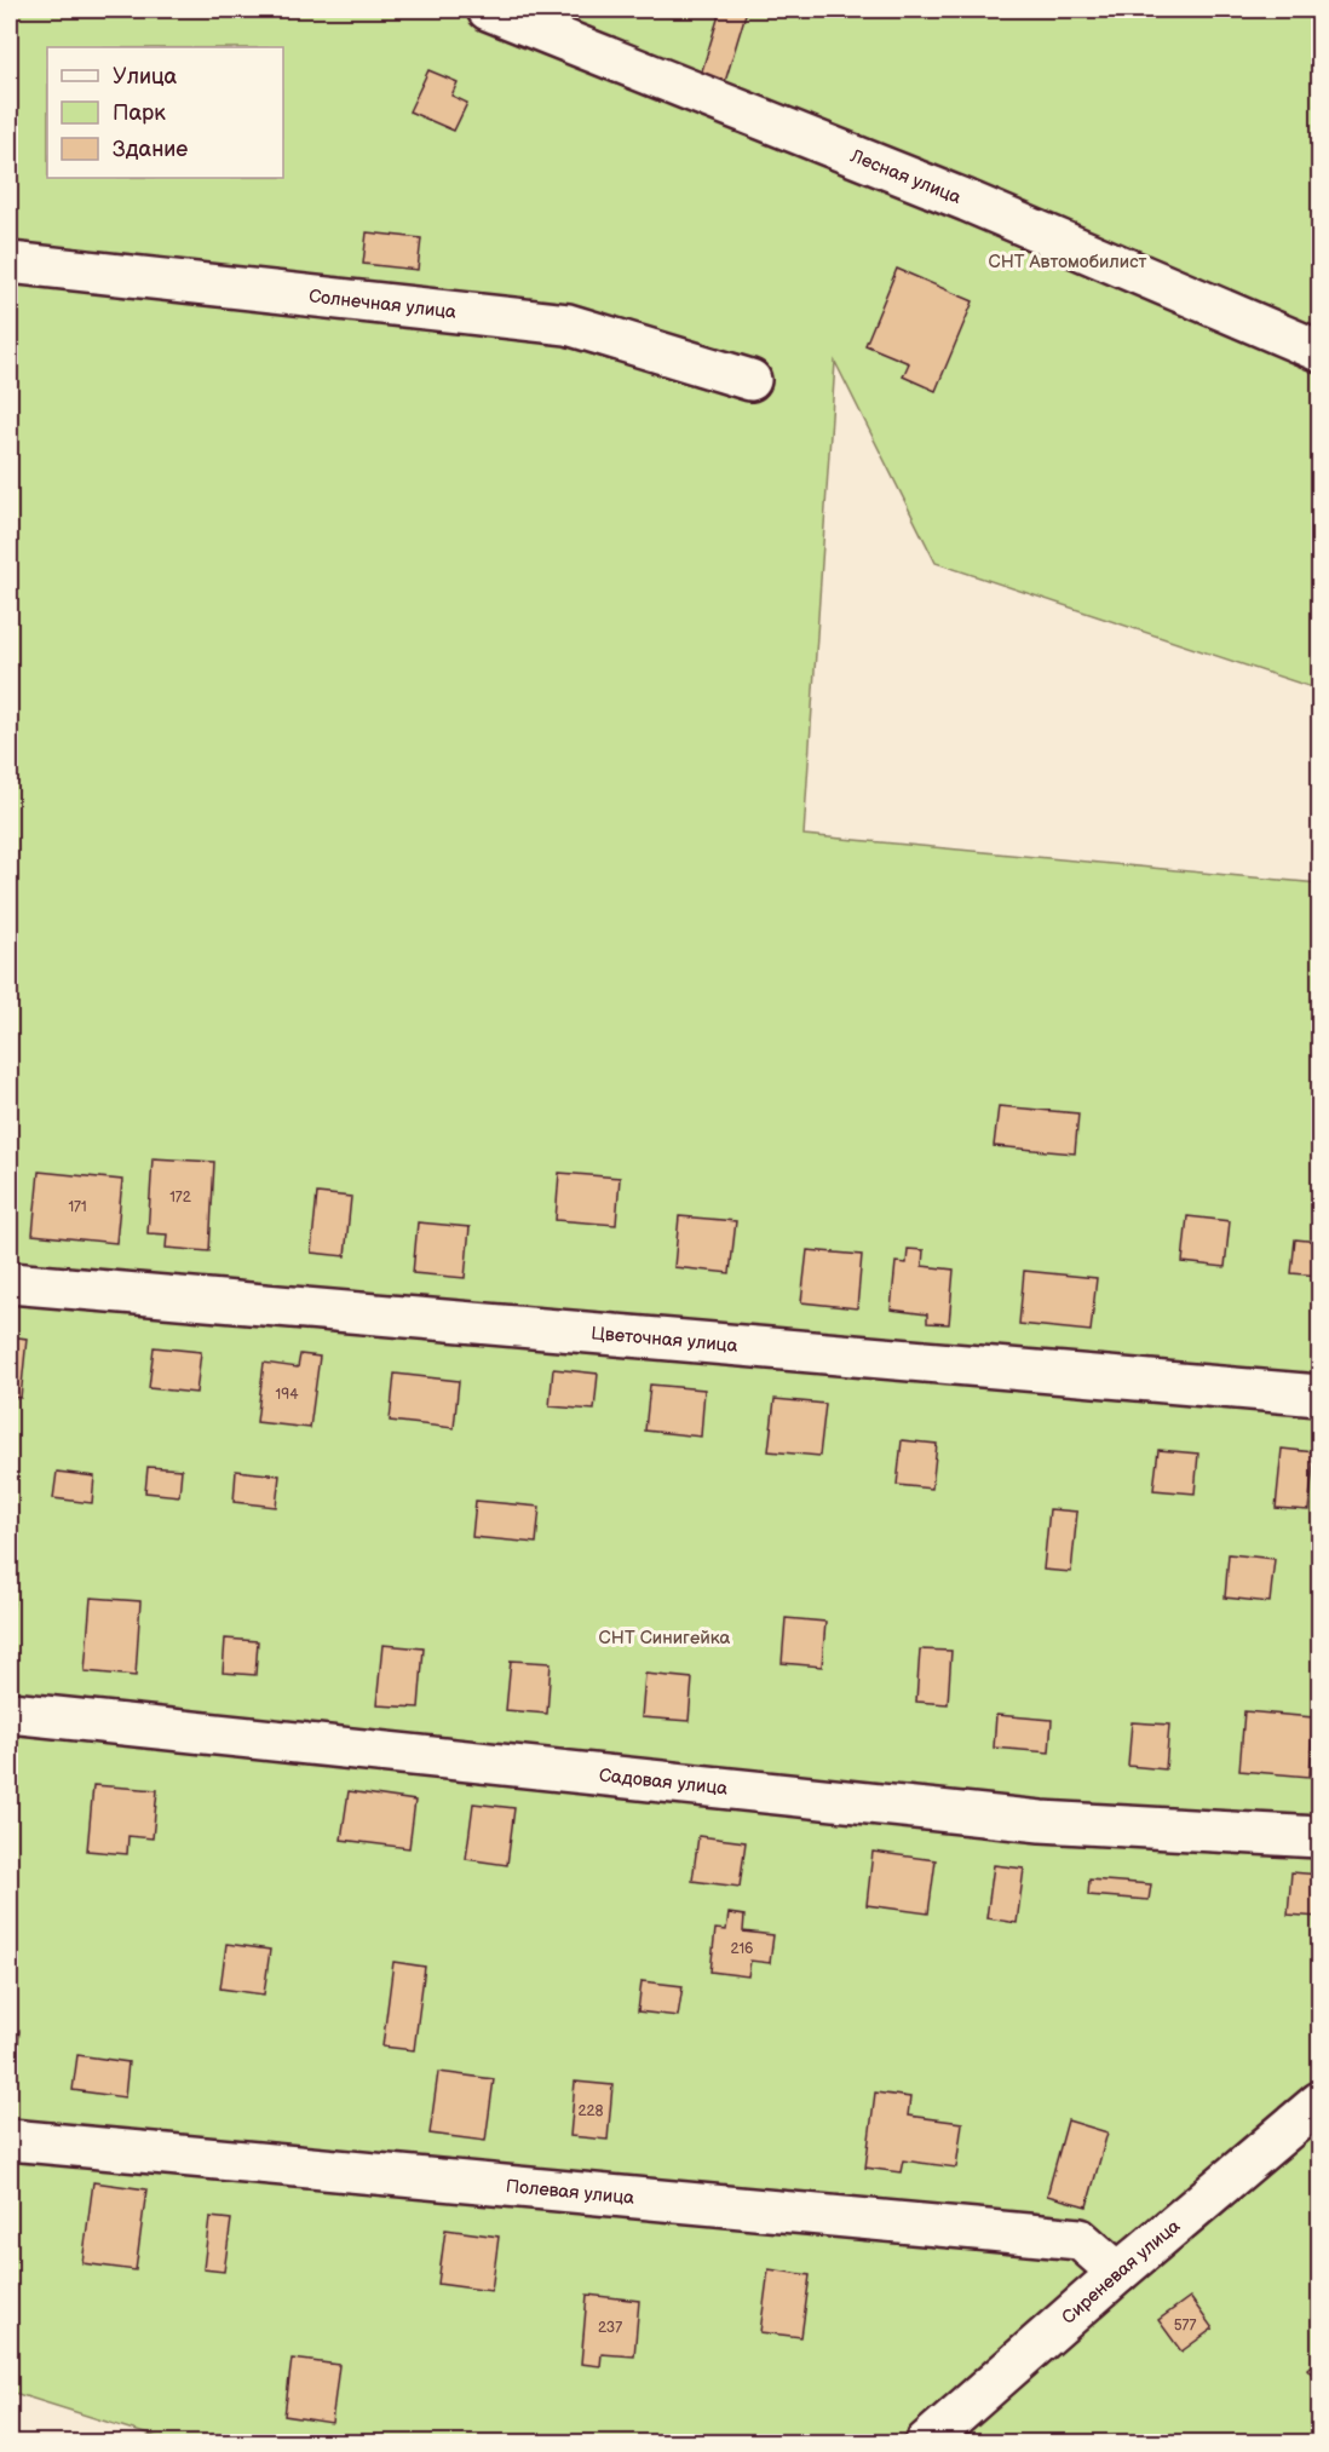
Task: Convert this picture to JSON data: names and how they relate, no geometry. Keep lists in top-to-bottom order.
{
  "streets": {
    "street": [
      "Лесная улица",
      "Солнечная улица",
      "Цветочная улица",
      "Садовая улица",
      "Полевая улица",
      "Сиреневая улица"
    ]
  },
  "crossings": [
    ["Полевая улица", "Сиреневая улица"]
  ],
  "parks": ["СНТ Автомобилист", "СНТ Синигейка"],
  "house_numbers": [
    "172",
    "171",
    "194",
    "216",
    "228",
    "577",
    "237"
  ],
  "legend": ["Улица", "Парк", "Здание"]
}
